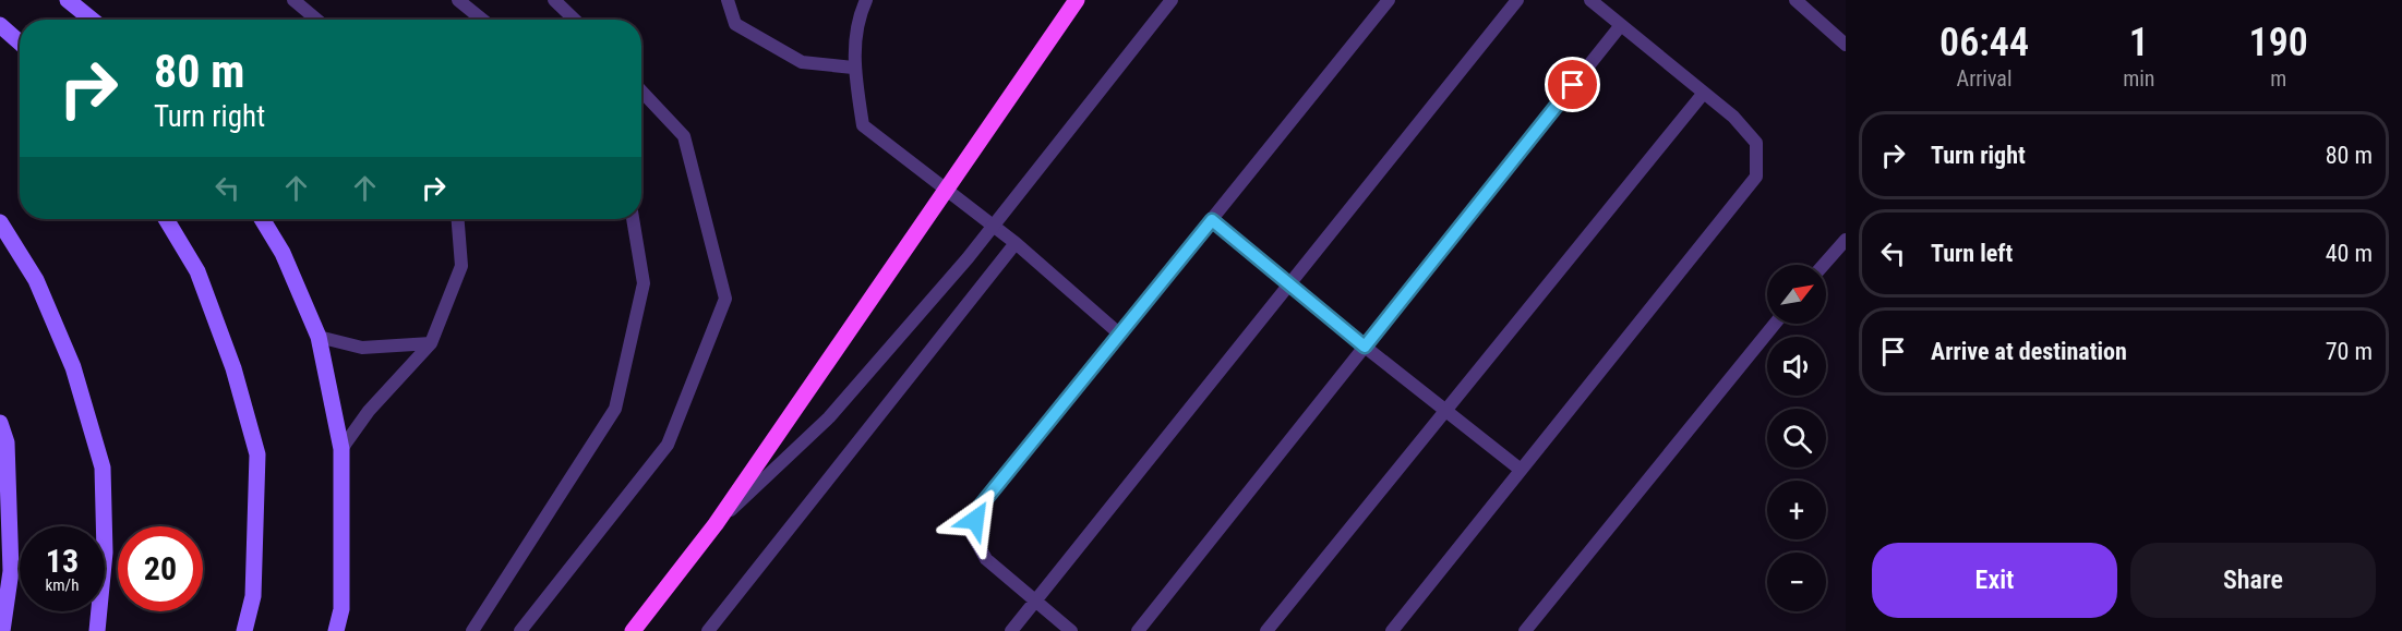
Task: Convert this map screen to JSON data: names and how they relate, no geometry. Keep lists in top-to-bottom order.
{
  "north": "top right",
  "page": {
    "eta": [
      "06:44",
      "Arrival",
      "1",
      "min",
      "190",
      "m"
    ],
    "turn": ["80 m", "Turn right"],
    "list": [
      {
        "name": "Turn right",
        "value": "80 m"
      },
      {
        "name": "Turn left",
        "value": "40 m"
      },
      {
        "name": "Arrive at destination",
        "value": "70 m"
      }
    ],
    "map_buttons": ["+", "−"],
    "speed": "13 km/h",
    "limit": "20",
    "buttons": ["Exit", "Share"]
  }
}
